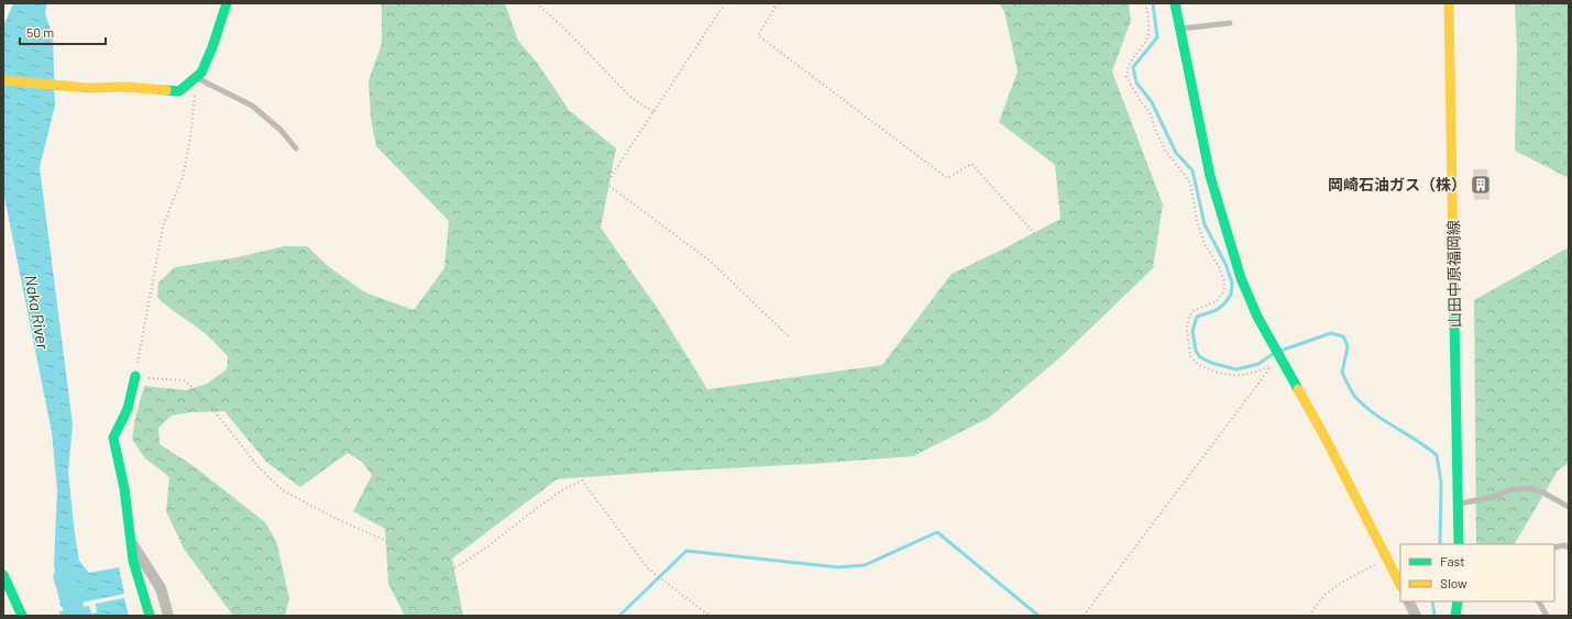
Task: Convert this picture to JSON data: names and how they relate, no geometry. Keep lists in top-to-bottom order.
{
  "streets": {
    "main road": ["山田中原福岡線"]
  },
  "water": ["Naka River"],
  "places": {
    "building": ["岡崎石油ガス（株）"]
  },
  "legend": ["Fast", "Slow"],
  "scale_bar": "50 m"
}
